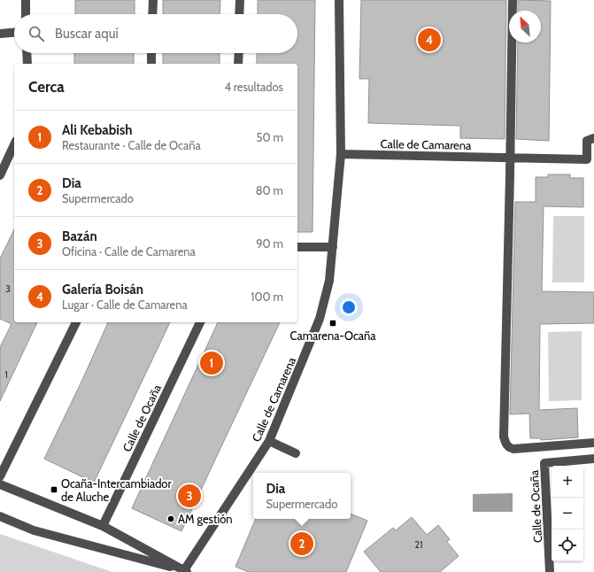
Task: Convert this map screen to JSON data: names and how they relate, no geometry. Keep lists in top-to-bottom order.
{
  "streets": {
    "street": ["Calle de Camarena", "Calle de Ocaña"]
  },
  "places": {
    "transit": ["Camarena-Ocaña", "Ocaña-Intercambiador de Aluche"],
    "other": ["AM gestión"]
  },
  "house_numbers": ["3", "1", "21"],
  "north": "top left",
  "page": {
    "search": "Buscar aquí",
    "pins": [
      "4",
      "1",
      "3",
      "2"
    ],
    "heading": ["Cerca", "4 resultados"],
    "list": [
      {
        "mark": "1",
        "name": "Ali Kebabish",
        "note": "Restaurante · Calle de Ocaña",
        "value": "50 m"
      },
      {
        "mark": "2",
        "name": "Dia",
        "note": "Supermercado",
        "value": "80 m"
      },
      {
        "mark": "3",
        "name": "Bazán",
        "note": "Oficina · Calle de Camarena",
        "value": "90 m"
      },
      {
        "mark": "4",
        "name": "Galería Boisán",
        "note": "Lugar · Calle de Camarena",
        "value": "100 m"
      }
    ],
    "map_buttons": ["+", "−"],
    "popup": ["Dia", "Supermercado"]
  }
}
